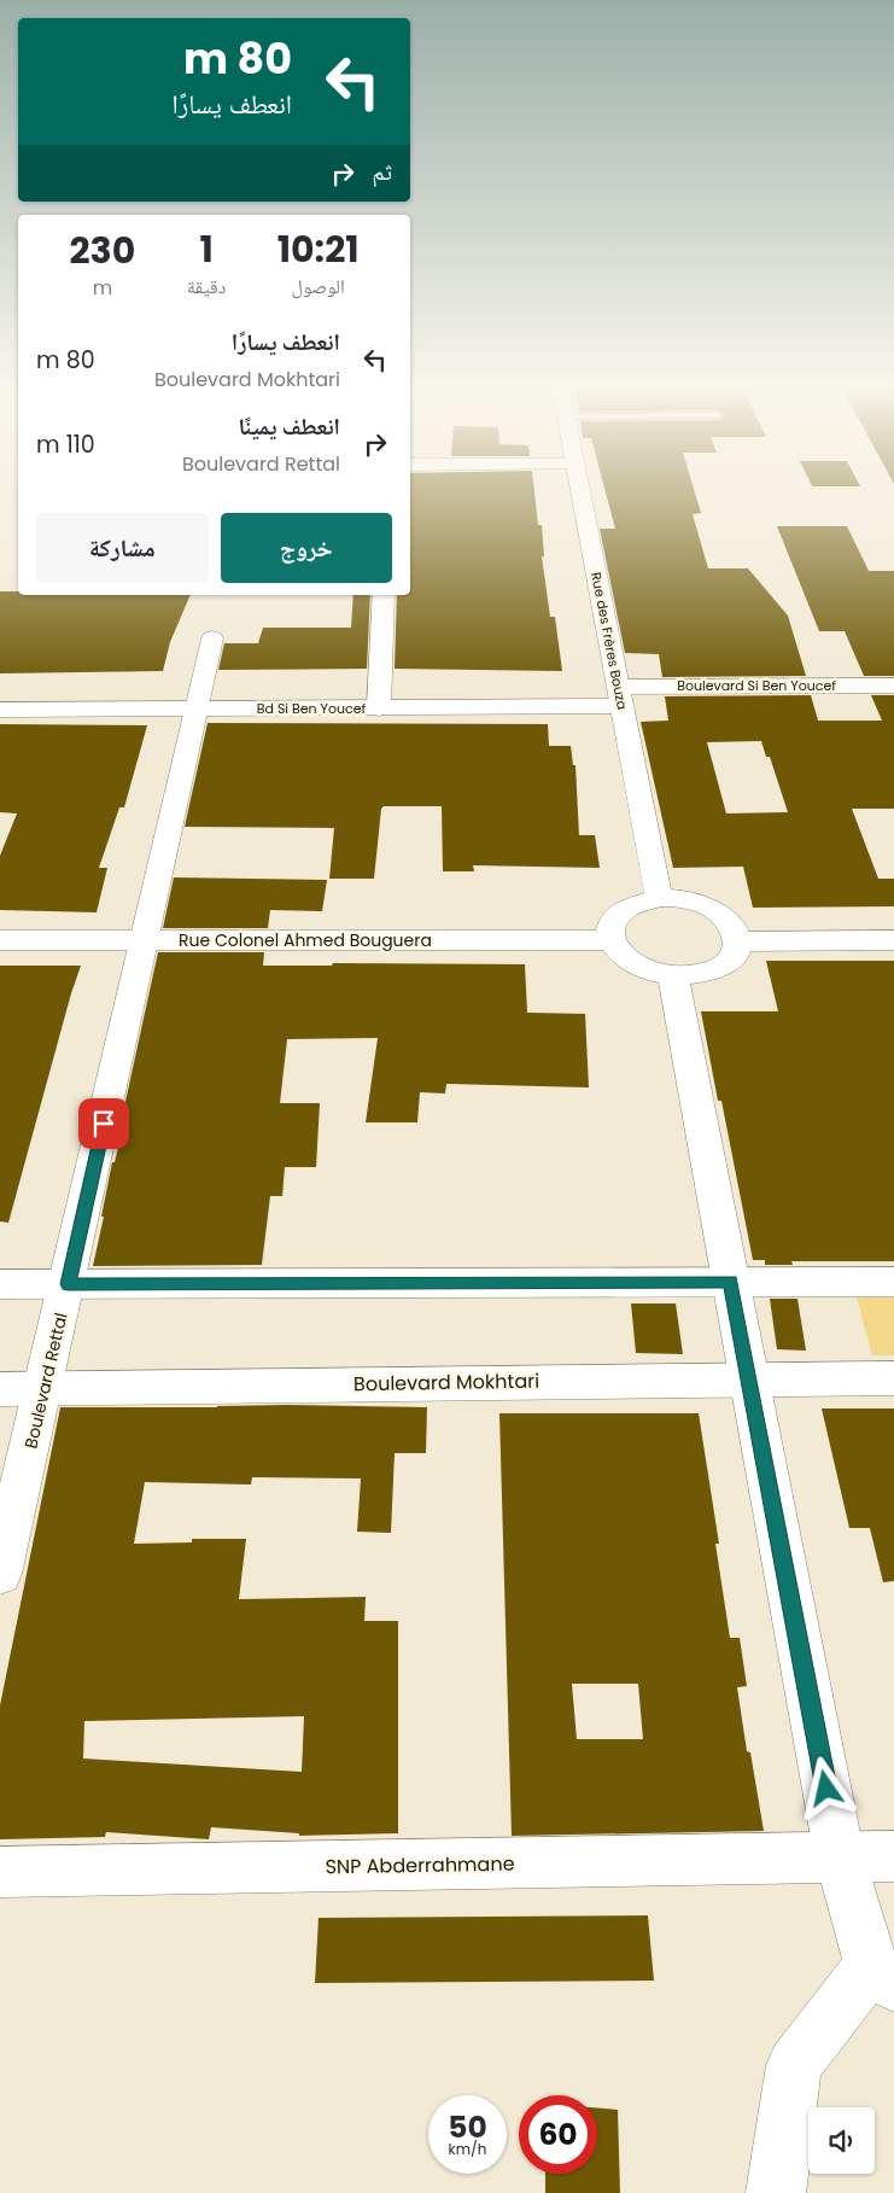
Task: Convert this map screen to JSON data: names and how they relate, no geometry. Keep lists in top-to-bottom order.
{
  "streets": {
    "street": [
      "Rue des Frères Bouza",
      "Boulevard Si Ben Youcef",
      "Bd Si Ben Youcef",
      "Rue Colonel Ahmed Bouguera",
      "Boulevard Rettal",
      "Boulevard Mokhtari",
      "SNP Abderrahmane"
    ]
  },
  "crossings": [
    ["Rue des Frères Bouza", "Boulevard Si Ben Youcef"],
    ["Rue des Frères Bouza", "Bd Si Ben Youcef"],
    ["Rue des Frères Bouza", "Rue Colonel Ahmed Bouguera"],
    ["Boulevard Si Ben Youcef", "Bd Si Ben Youcef"],
    ["Bd Si Ben Youcef", "Boulevard Rettal"],
    ["Rue Colonel Ahmed Bouguera", "Boulevard Rettal"],
    ["Boulevard Rettal", "Boulevard Mokhtari"]
  ],
  "page": {
    "turn": ["80 m", "انعطف يسارًا"],
    "then": "ثم",
    "eta": [
      "10:21",
      "الوصول",
      "1",
      "دقيقة",
      "230",
      "m"
    ],
    "list": [
      {
        "name": "انعطف يسارًا",
        "note": "Boulevard Mokhtari",
        "value": "80 m"
      },
      {
        "name": "انعطف يمينًا",
        "note": "Boulevard Rettal",
        "value": "110 m"
      }
    ],
    "buttons": ["خروج", "مشاركة"],
    "speed": "50 km/h",
    "limit": "60"
  }
}
